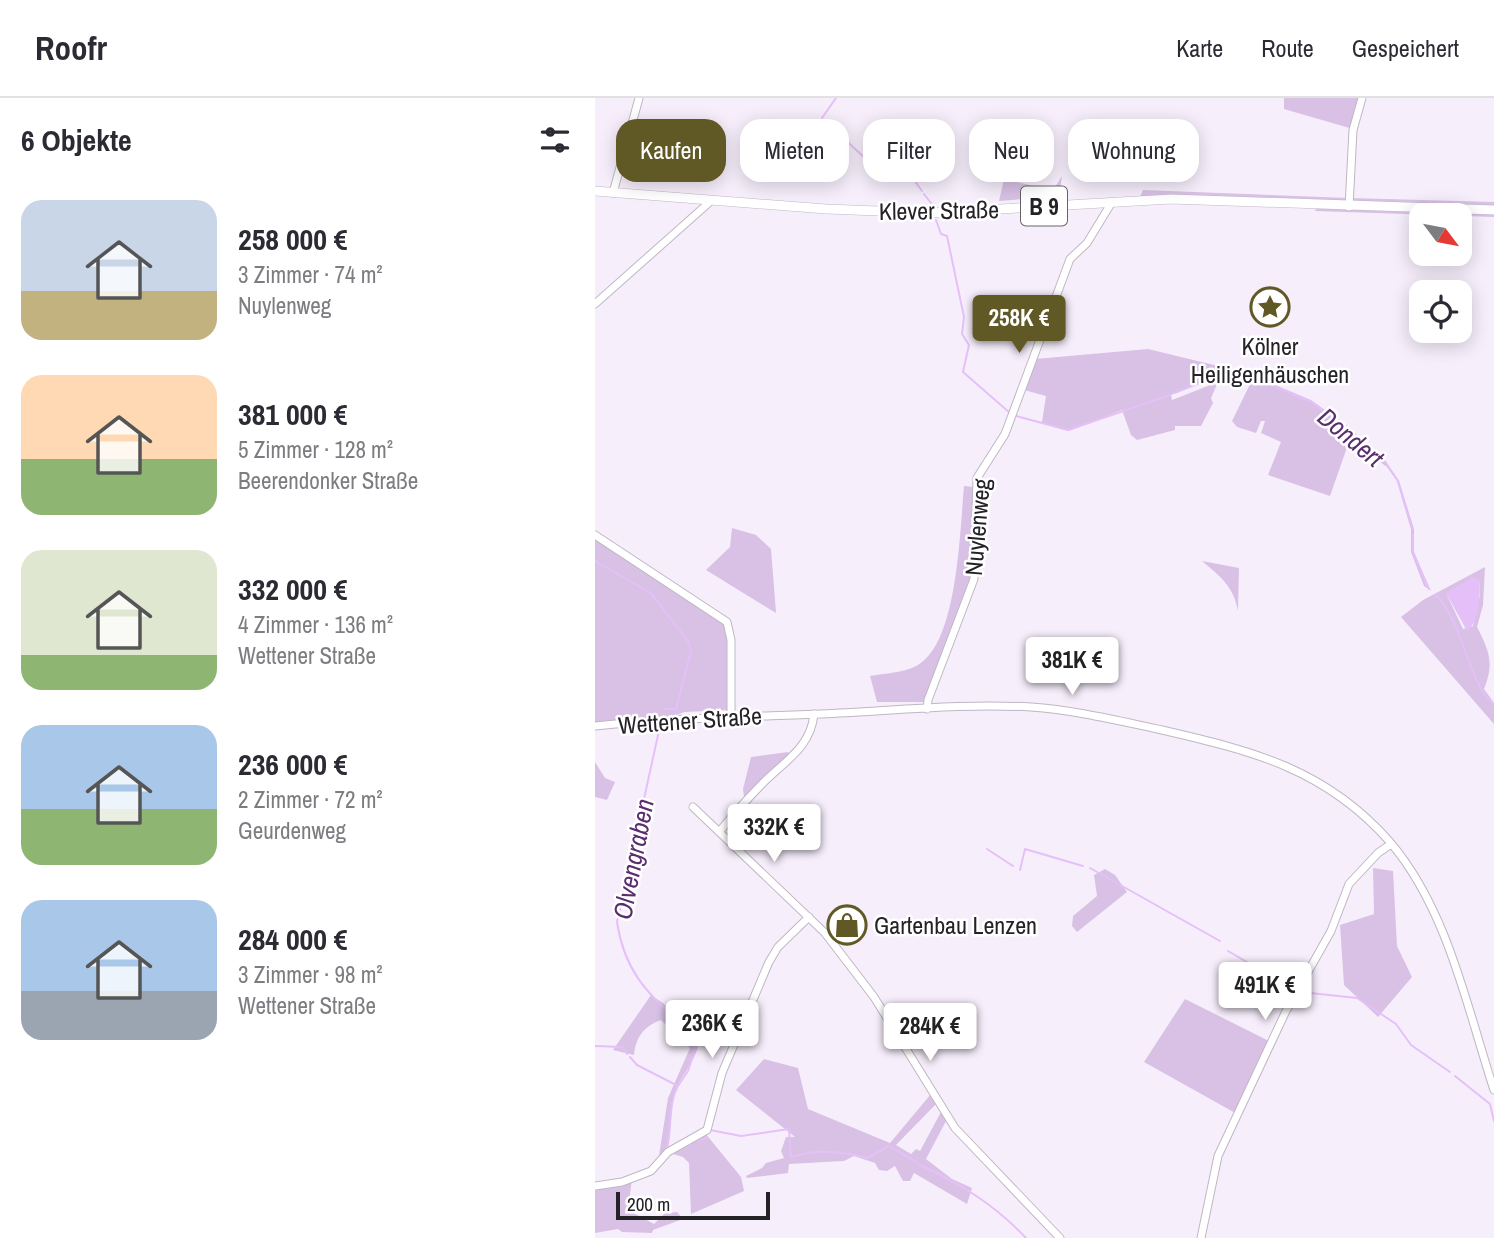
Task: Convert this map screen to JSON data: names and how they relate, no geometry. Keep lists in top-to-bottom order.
{
  "streets": {
    "main road": ["B 9", "Klever Straße"],
    "street": ["Nuylenweg", "Wettener Straße"]
  },
  "crossings": [
    ["Klever Straße", "Nuylenweg"],
    ["Nuylenweg", "Wettener Straße"]
  ],
  "water": ["Dondert", "Olvengraben"],
  "places": {
    "place": ["Kölner Heiligenhäuschen"],
    "shop": ["Gartenbau Lenzen"]
  },
  "scale_bar": "200 m",
  "north": "bottom right",
  "page": {
    "header": "Roofr",
    "nav": ["Karte", "Route", "Gespeichert"],
    "heading": "6 Objekte",
    "chip": [
      "Kaufen",
      "Mieten",
      "Filter",
      "Neu",
      "Wohnung"
    ],
    "list": [
      {
        "name": "258 000 €",
        "note": "3 Zimmer · 74 m² · Nuylenweg"
      },
      {
        "name": "381 000 €",
        "note": "5 Zimmer · 128 m² · Beerendonker Straße"
      },
      {
        "name": "332 000 €",
        "note": "4 Zimmer · 136 m² · Wettener Straße"
      },
      {
        "name": "236 000 €",
        "note": "2 Zimmer · 72 m² · Geurdenweg"
      },
      {
        "name": "284 000 €",
        "note": "3 Zimmer · 98 m² · Wettener Straße"
      }
    ],
    "price": [
      "258K €",
      "381K €",
      "332K €",
      "491K €",
      "236K €",
      "284K €"
    ],
    "scale": "200 m"
  }
}
